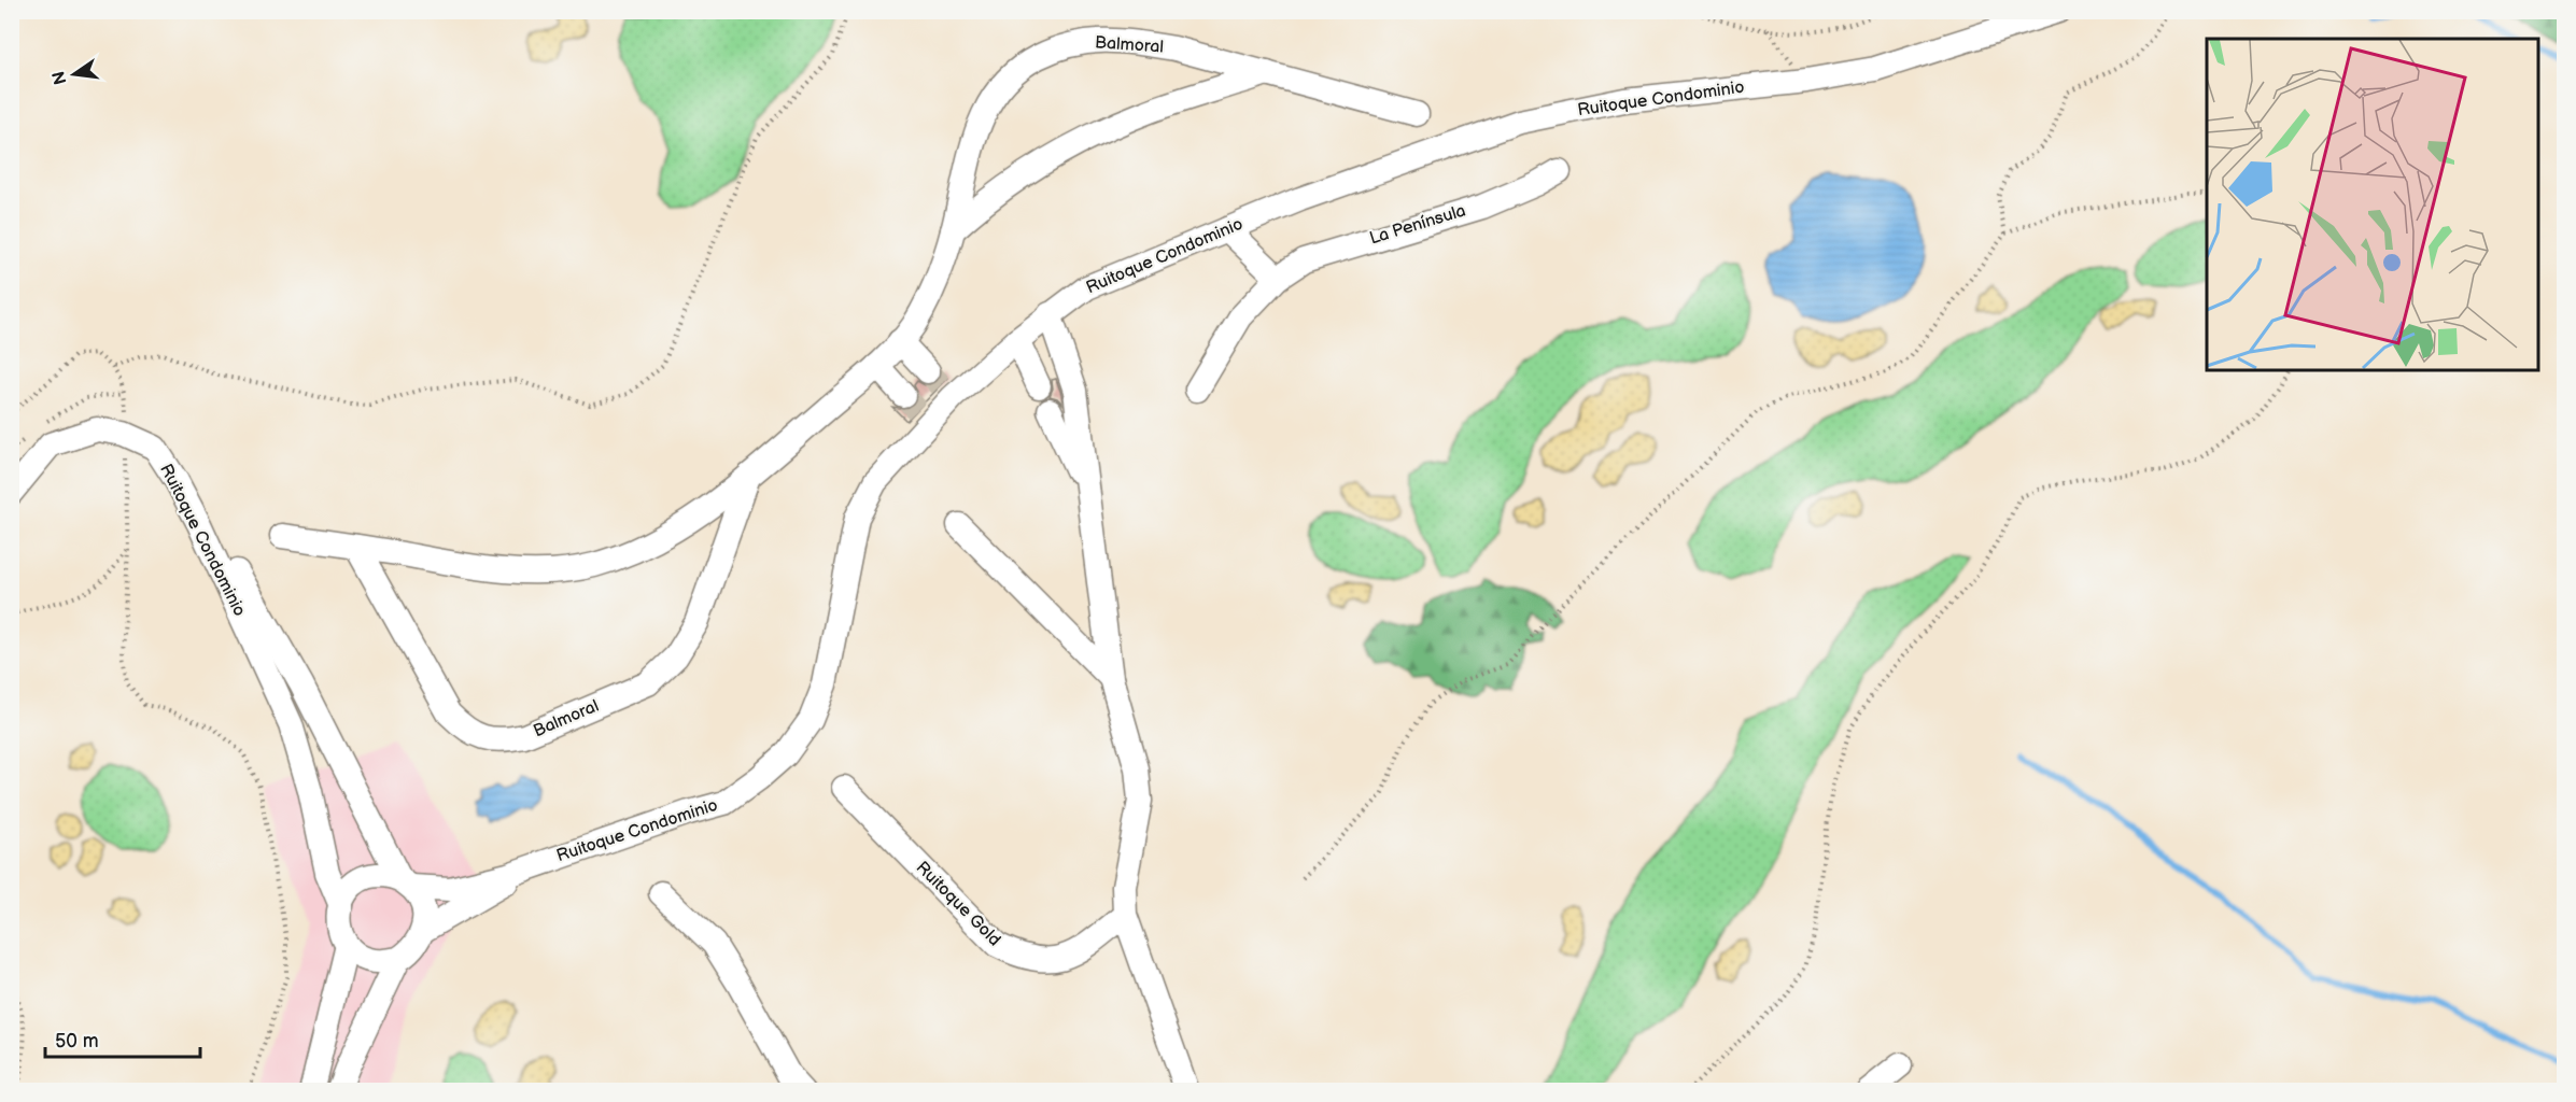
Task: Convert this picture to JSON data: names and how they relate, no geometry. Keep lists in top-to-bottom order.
{
  "streets": {
    "street": [
      "Balmoral",
      "Ruitoque Condominio",
      "La Península",
      "Ruitoque Gold"
    ]
  },
  "scale_bar": "50 m",
  "north": "left"
}
